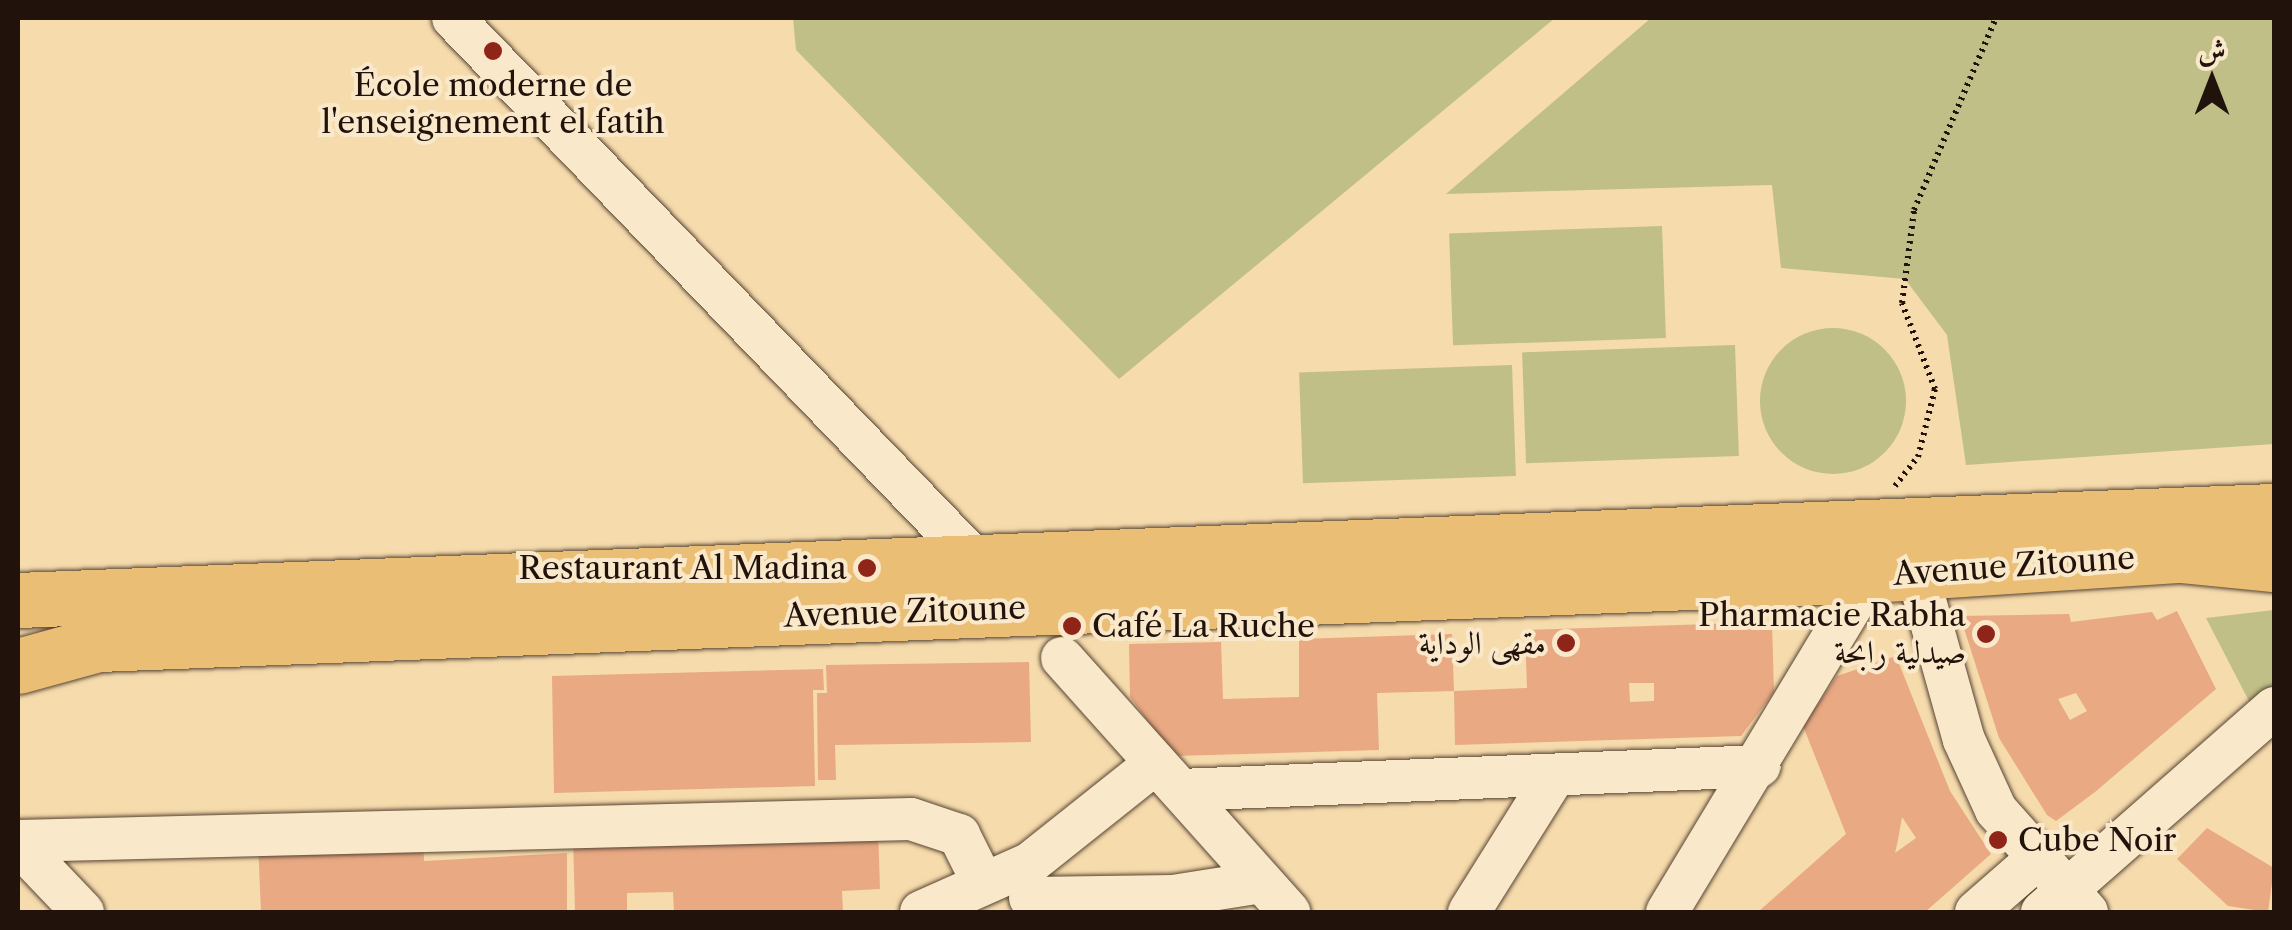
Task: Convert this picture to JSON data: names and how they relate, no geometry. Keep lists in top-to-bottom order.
{
  "streets": {
    "main road": ["Avenue Zitoune"]
  },
  "places": [
    "École moderne de l'enseignement el fatih",
    "Restaurant Al Madina",
    "Café La Ruche",
    "Pharmacie Rabha صيدلية رابحة",
    "مقهى الوداية",
    "Cube Noir"
  ],
  "north": "top"
}
